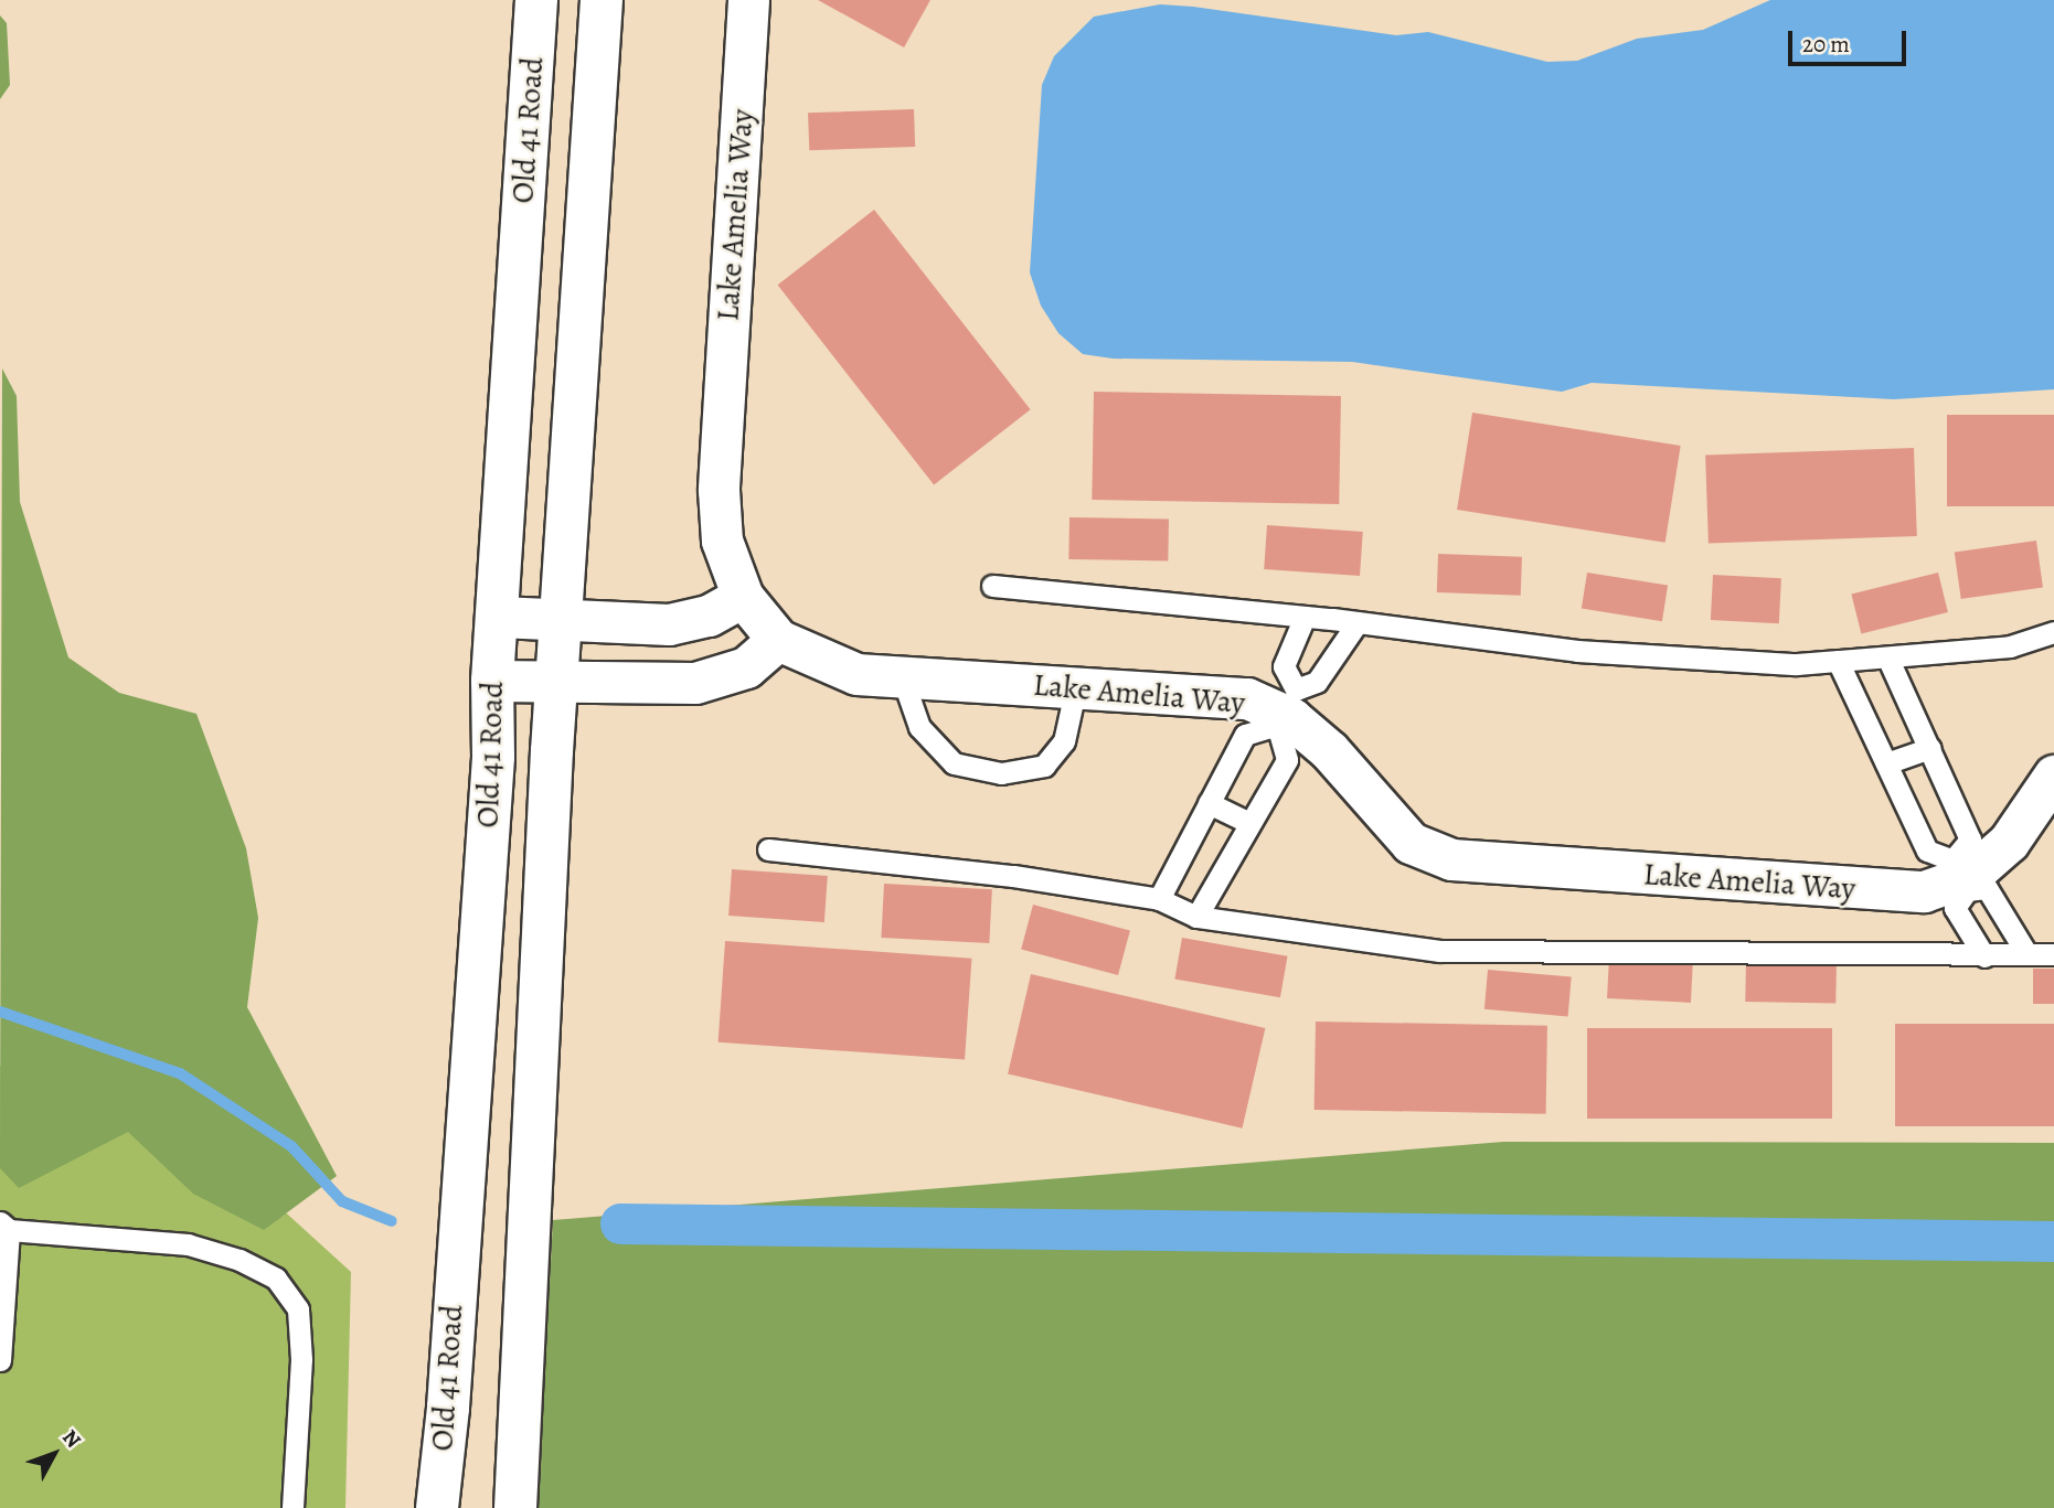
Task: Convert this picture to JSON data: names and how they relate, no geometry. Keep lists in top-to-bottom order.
{
  "streets": {
    "street": ["Old 41 Road", "Lake Amelia Way"]
  },
  "scale_bar": "20 m",
  "north": "top right"
}
